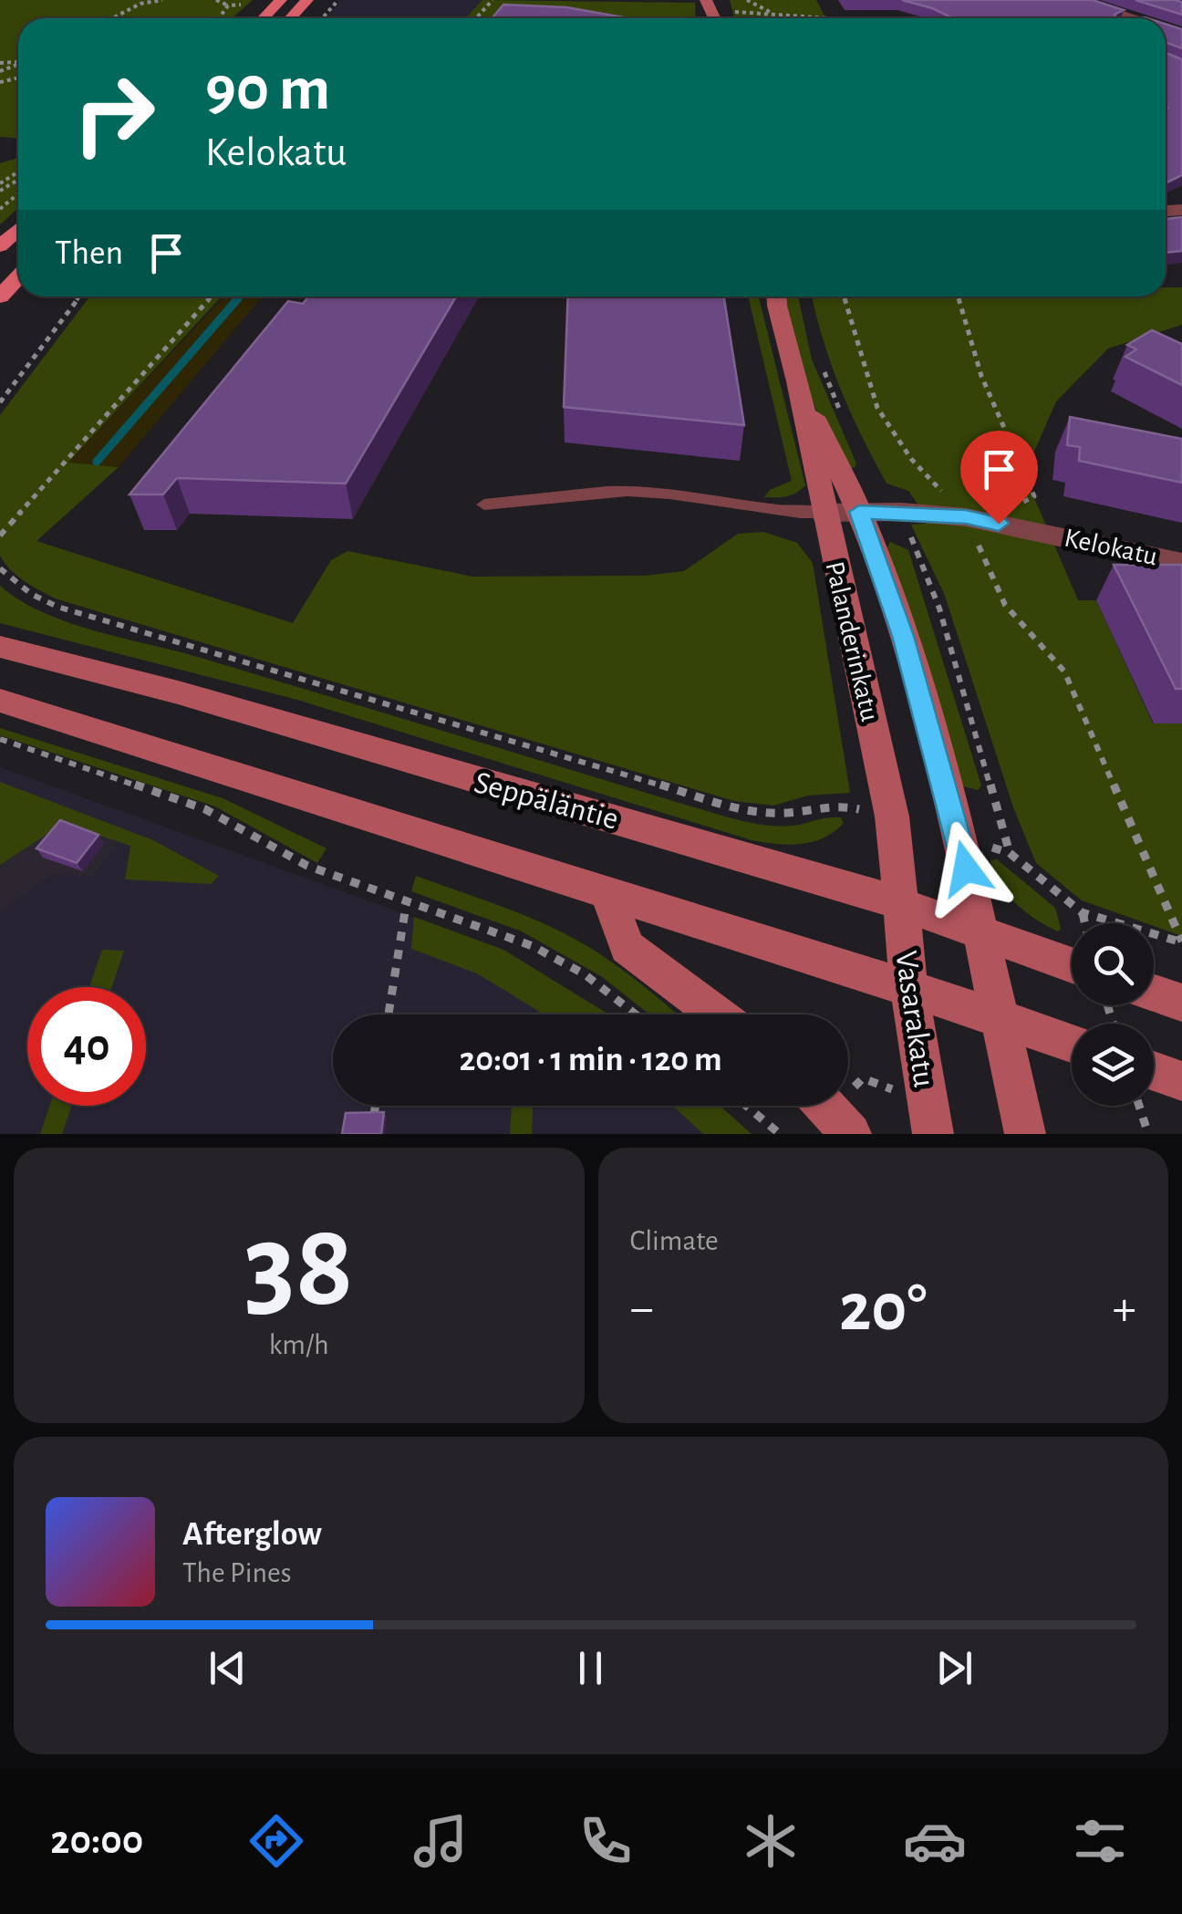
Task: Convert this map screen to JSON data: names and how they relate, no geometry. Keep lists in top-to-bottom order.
{
  "streets": {
    "street": [
      "Kelokatu",
      "Palanderinkatu",
      "Seppäläntie",
      "Vasarakatu"
    ]
  },
  "crossings": [
    ["Kelokatu", "Palanderinkatu"],
    ["Palanderinkatu", "Seppäläntie"],
    ["Palanderinkatu", "Vasarakatu"],
    ["Seppäläntie", "Vasarakatu"]
  ],
  "page": {
    "turn": ["90 m", "Kelokatu"],
    "then": "Then",
    "limit": "40",
    "trip": "20:01 · 1 min · 120 m",
    "tile": [
      ["38", "km/h"],
      "Climate"
    ],
    "heat": ["−", "20°", "+"],
    "song": ["Afterglow", "The Pines"],
    "tabs": "20:00"
  }
}
